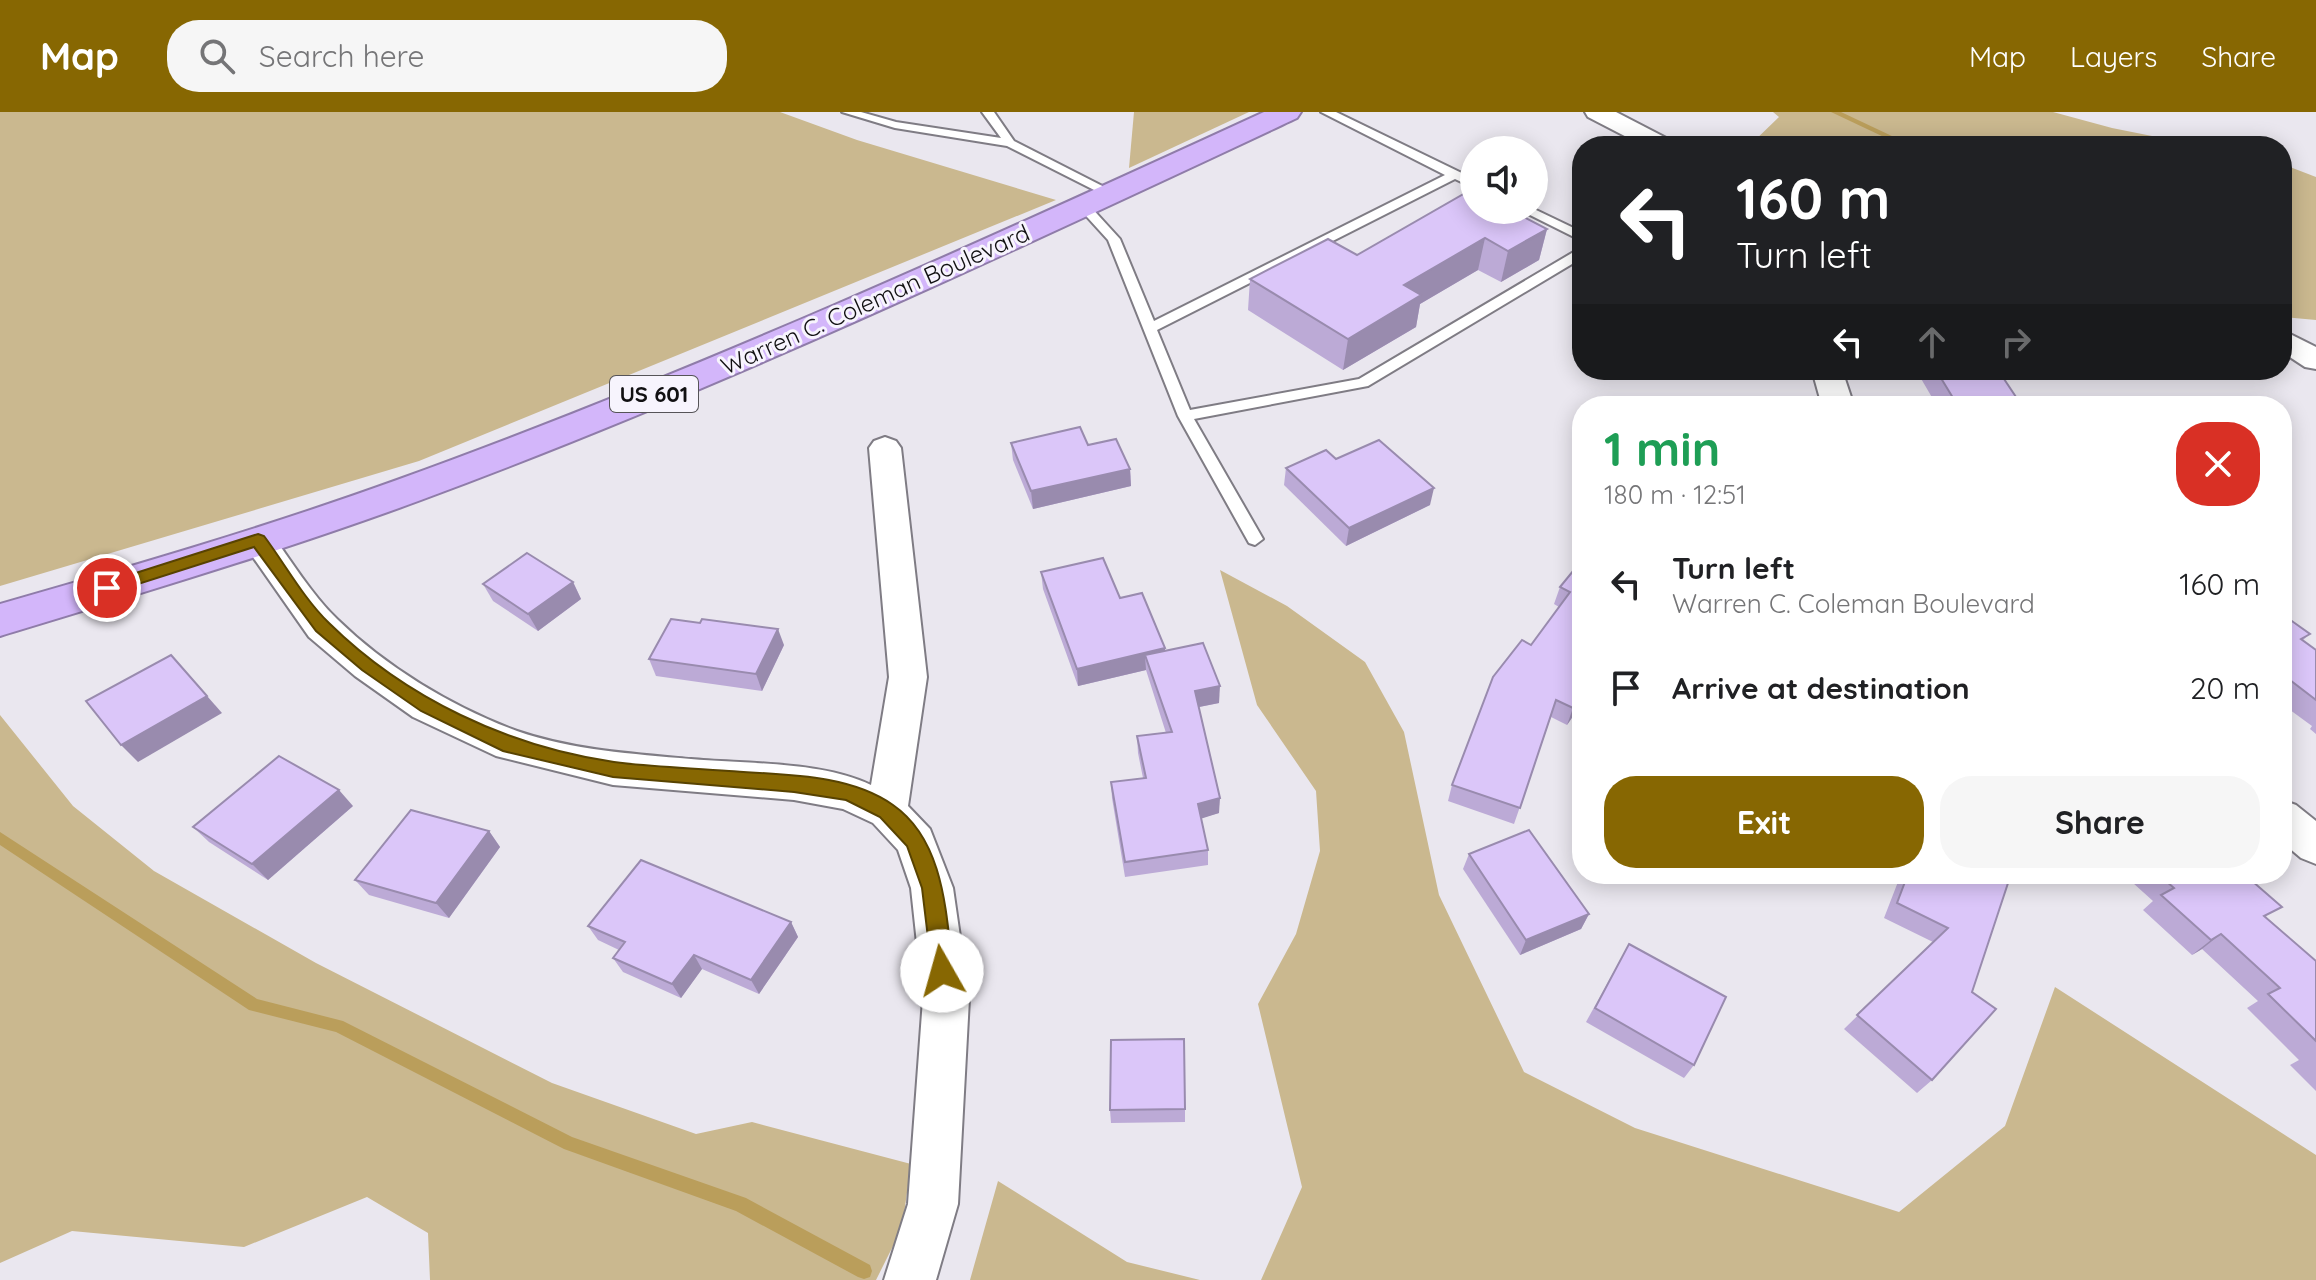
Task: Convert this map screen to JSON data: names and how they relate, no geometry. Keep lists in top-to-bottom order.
{
  "streets": {
    "highway": ["Warren C. Coleman Boulevard", "US 601"]
  },
  "page": {
    "header": "Map",
    "search": "Search here",
    "nav": ["Map", "Layers", "Share"],
    "turn": ["160 m", "Turn left"],
    "heading": ["1 min", "180 m · 12:51"],
    "list": [
      {
        "name": "Turn left",
        "note": "Warren C. Coleman Boulevard",
        "value": "160 m"
      },
      {
        "name": "Arrive at destination",
        "value": "20 m"
      }
    ],
    "buttons": ["Exit", "Share"]
  }
}
